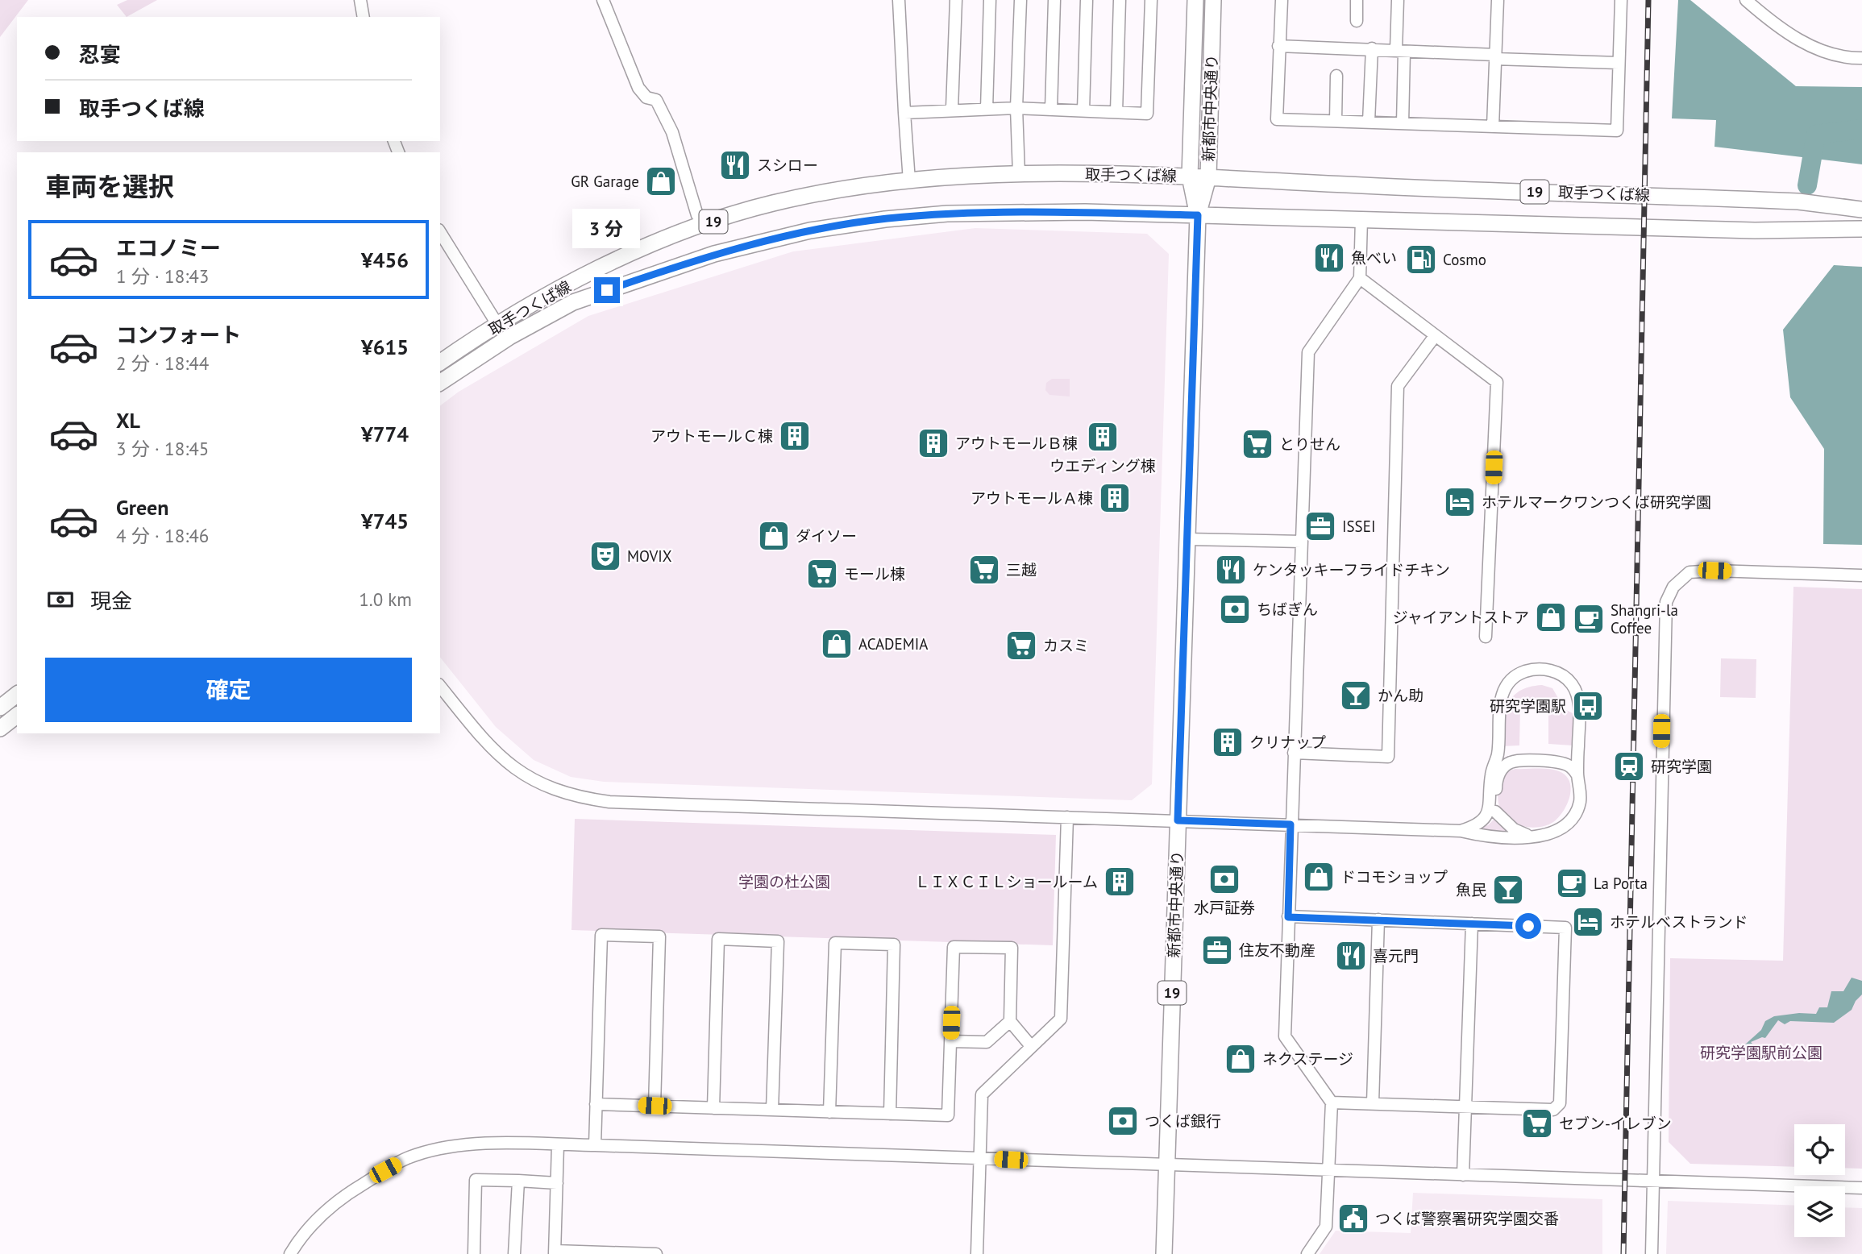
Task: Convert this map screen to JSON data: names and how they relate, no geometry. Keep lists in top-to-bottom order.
{
  "streets": {
    "main road": ["新都市中央通り", "取手つくば線", "19"]
  },
  "crossings": [
    ["新都市中央通り", "取手つくば線"]
  ],
  "parks": ["学園の杜公園", "研究学園駅前公園"],
  "places": {
    "restaurant": [
      "スシロー",
      "魚べい",
      "ケンタッキーフライドチキン",
      "喜元門"
    ],
    "shop": [
      "GR Garage",
      "ダイソー",
      "ジャイアントストア",
      "ACADEMIA",
      "ドコモショップ",
      "ネクステージ"
    ],
    "fuel station": ["Cosmo"],
    "building": [
      "アウトモールＣ棟",
      "ウエディング棟",
      "アウトモールＢ棟",
      "アウトモールＡ棟",
      "クリナップ",
      "ＬＩＸＣＩＬショールーム"
    ],
    "supermarket": [
      "とりせん",
      "三越",
      "モール棟",
      "カスミ",
      "セブン-イレブン"
    ],
    "hotel": ["ホテルマークワンつくば研究学園", "ホテルベストランド"],
    "office": ["ISSEI", "住友不動産"],
    "theatre": ["MOVIX"],
    "bank": ["ちばぎん", "水戸証券", "つくば銀行"],
    "cafe": ["Shangri-la Coffee", "La Porta"],
    "bar": ["かん助", "魚民"],
    "bus stop": ["研究学園駅"],
    "station": ["研究学園"],
    "public building": ["つくば警察署研究学園交番"]
  },
  "page": {
    "banner": ["忍宴", "取手つくば線"],
    "heading": "車両を選択",
    "bubble": "3 分",
    "list": [
      {
        "name": "エコノミー",
        "note": "1 分 · 18:43",
        "value": "¥456"
      },
      {
        "name": "コンフォート",
        "note": "2 分 · 18:44",
        "value": "¥615"
      },
      {
        "name": "XL",
        "note": "3 分 · 18:45",
        "value": "¥774"
      },
      {
        "name": "Green",
        "note": "4 分 · 18:46",
        "value": "¥745"
      }
    ],
    "pay": ["現金", "1.0 km"],
    "buttons": "確定"
  }
}
